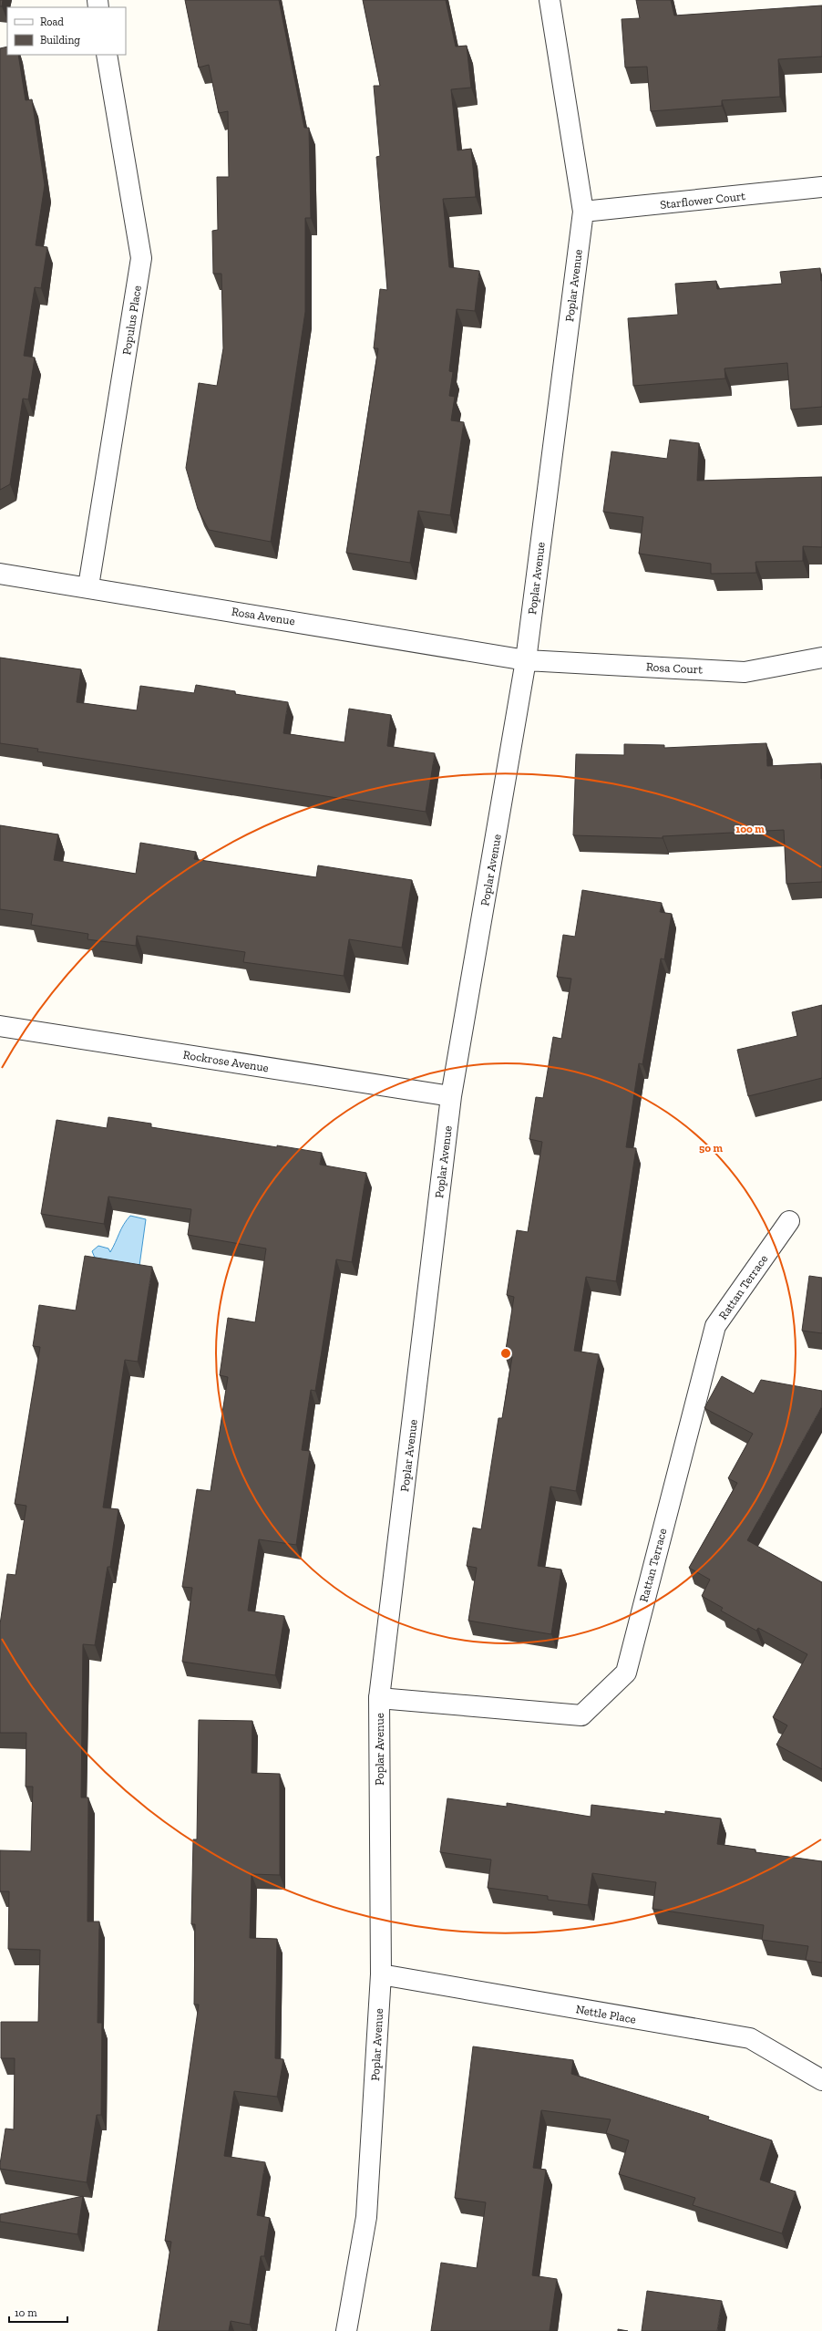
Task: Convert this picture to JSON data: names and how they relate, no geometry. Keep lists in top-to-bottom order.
{
  "streets": {
    "street": [
      "Starflower Court",
      "Poplar Avenue",
      "Populus Place",
      "Rosa Avenue",
      "Rosa Court",
      "Rockrose Avenue",
      "Rattan Terrace",
      "Nettle Place"
    ]
  },
  "crossings": [
    ["Starflower Court", "Poplar Avenue"],
    ["Poplar Avenue", "Rosa Avenue"],
    ["Poplar Avenue", "Rosa Court"],
    ["Poplar Avenue", "Rockrose Avenue"],
    ["Poplar Avenue", "Rattan Terrace"],
    ["Poplar Avenue", "Nettle Place"],
    ["Populus Place", "Rosa Avenue"],
    ["Rosa Avenue", "Rosa Court"]
  ],
  "legend": ["Road", "Building"],
  "scale_bar": "10 m",
  "rings": ["100 m", "50 m"]
}
